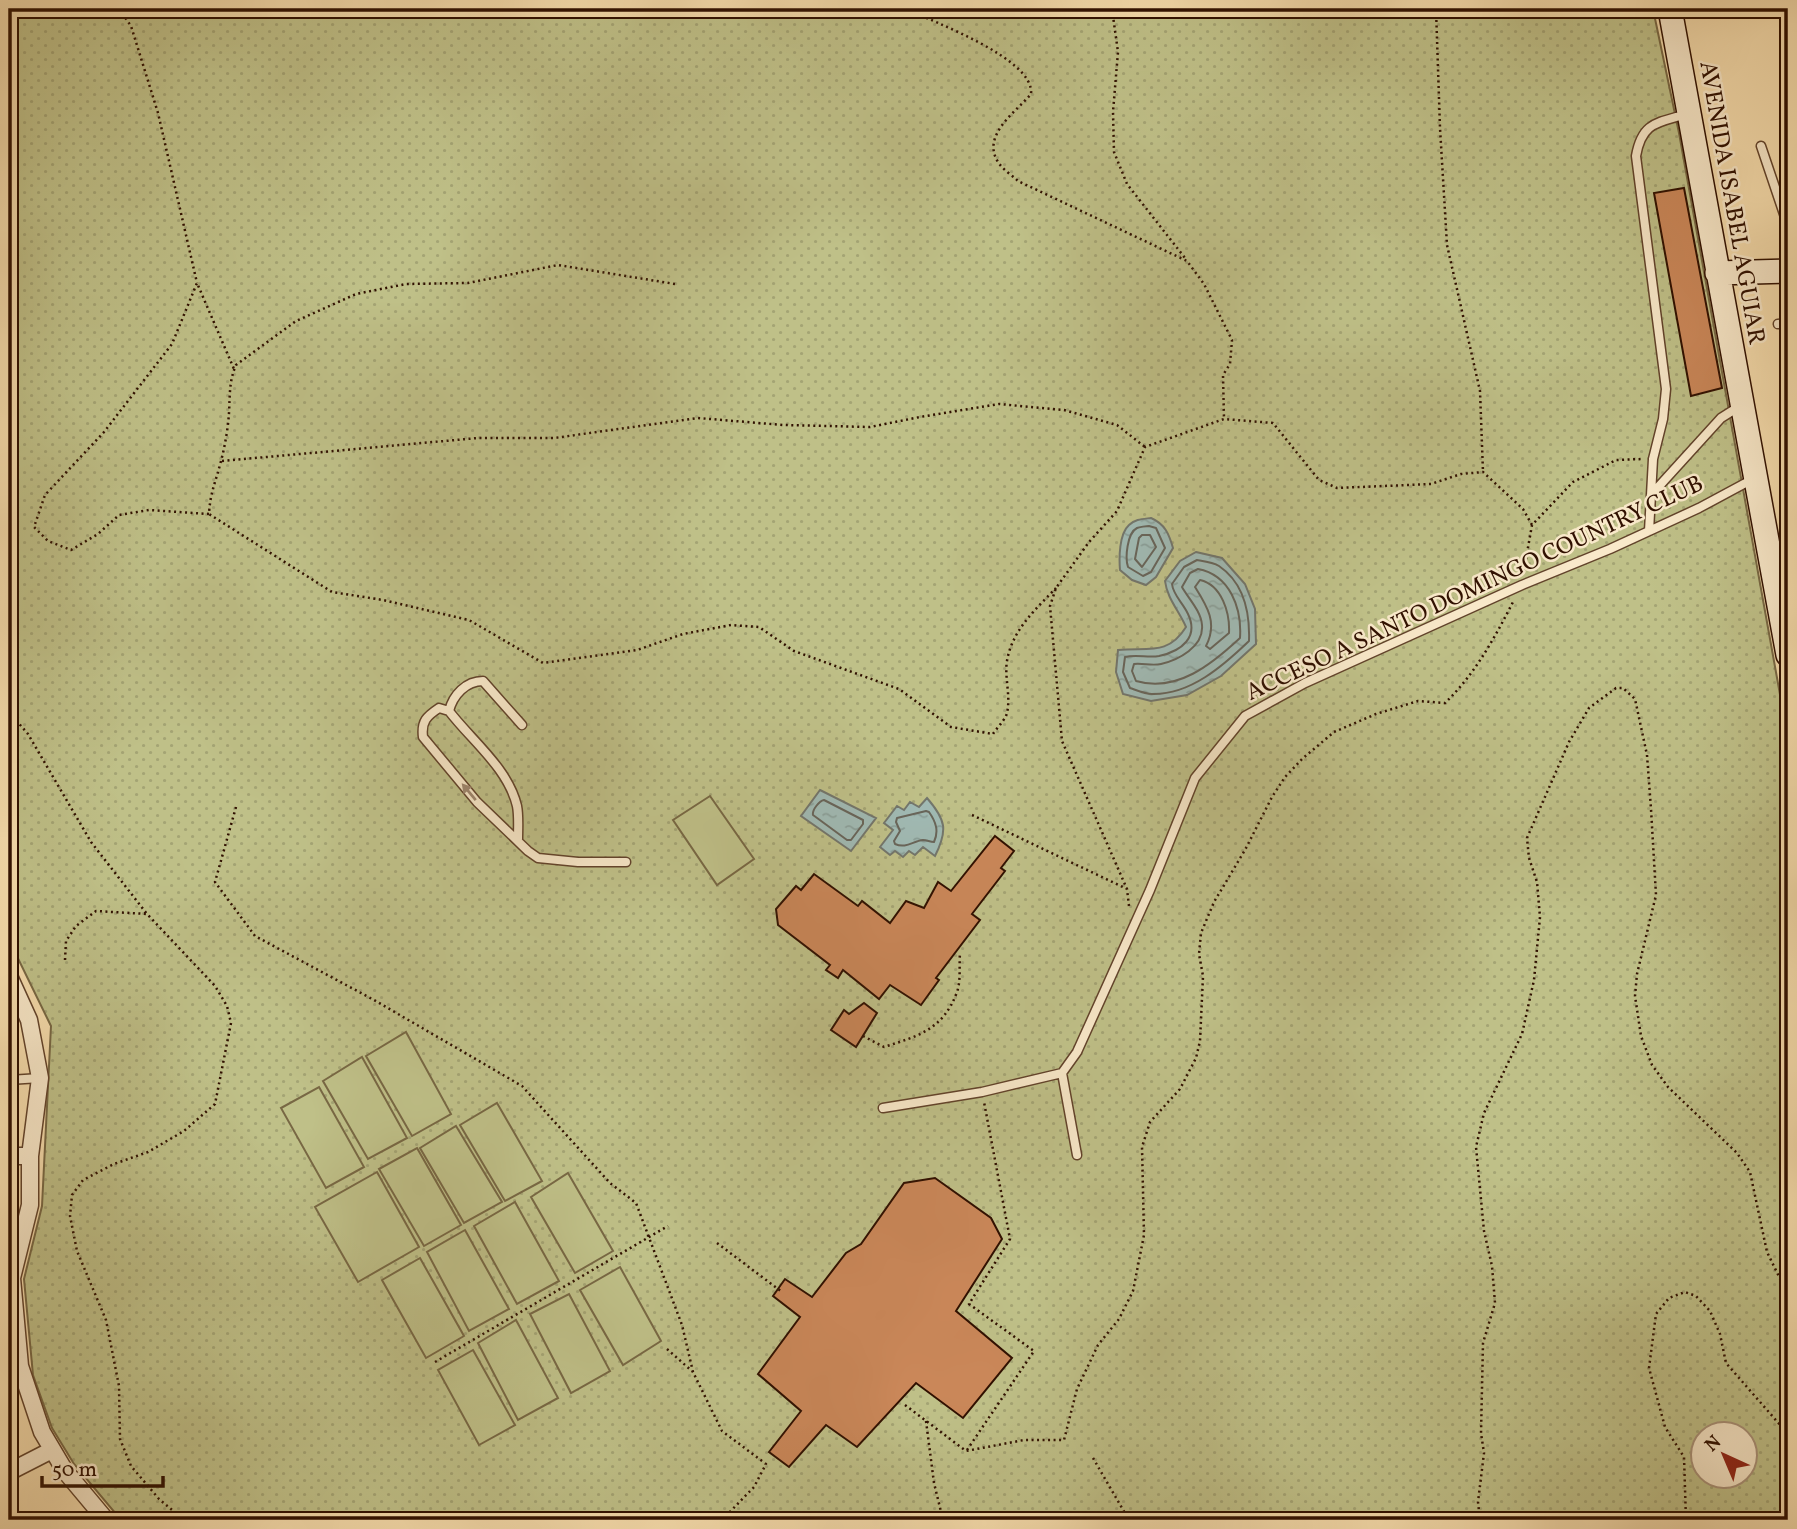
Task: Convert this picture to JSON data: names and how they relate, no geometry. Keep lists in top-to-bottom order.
{
  "streets": {
    "main road": ["AVENIDA ISABEL AGUIAR"],
    "lane": ["ACCESO A SANTO DOMINGO COUNTRY CLUB"]
  },
  "crossings": [
    ["AVENIDA ISABEL AGUIAR", "ACCESO A SANTO DOMINGO COUNTRY CLUB"]
  ],
  "scale_bar": "50 m",
  "north": "top left"
}
